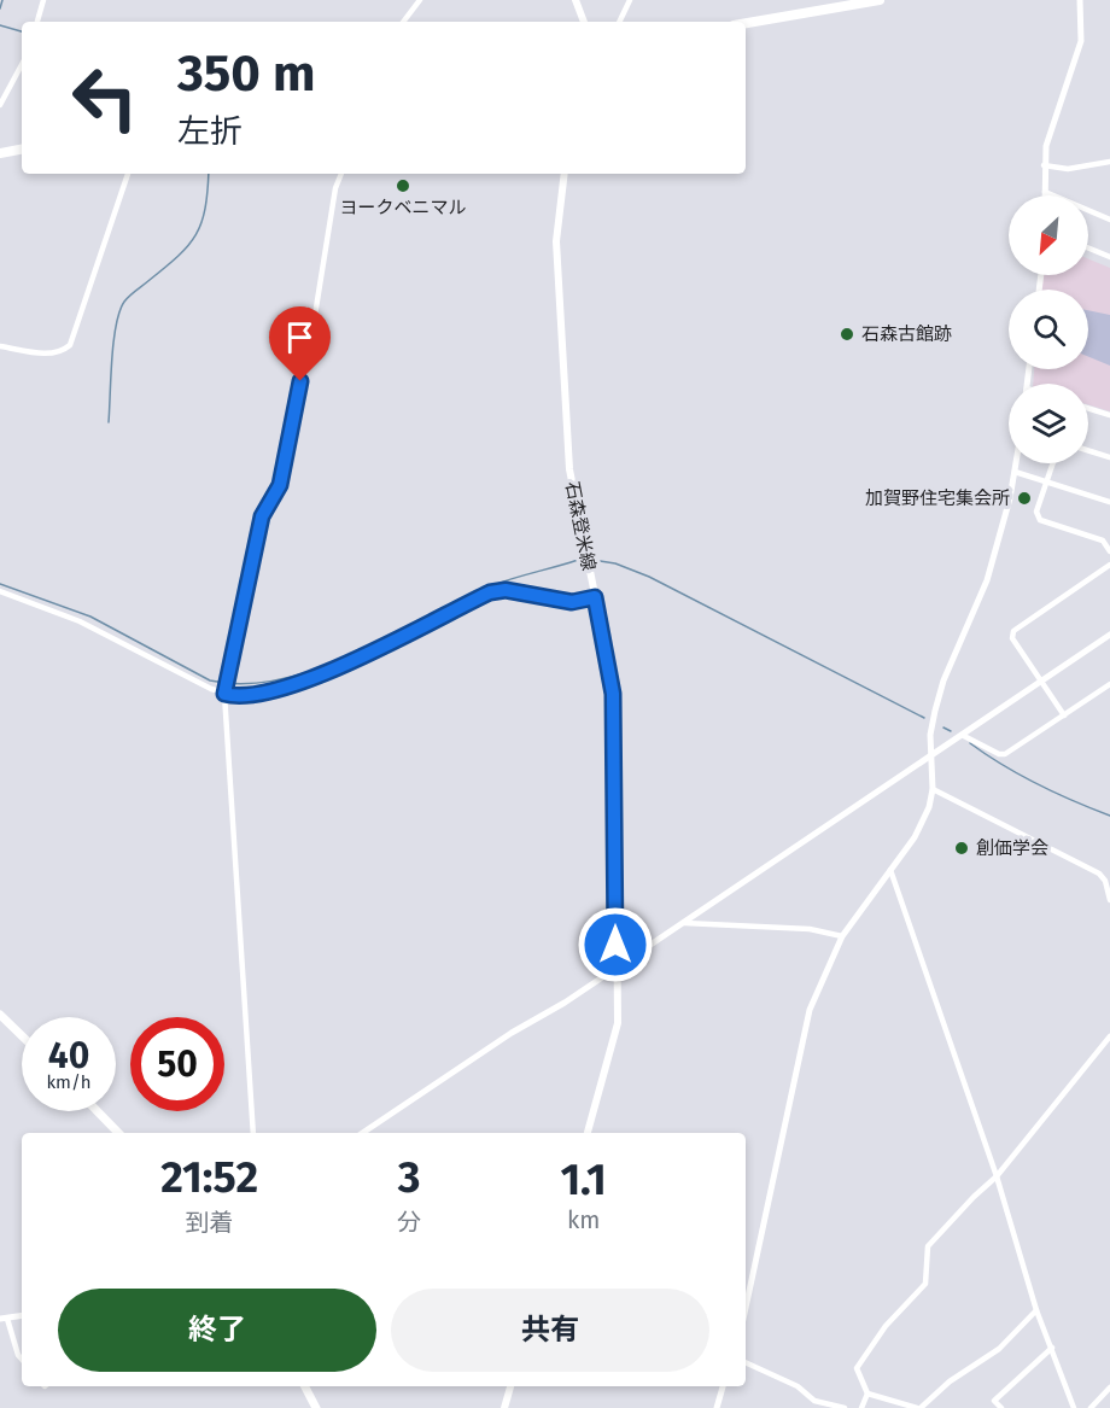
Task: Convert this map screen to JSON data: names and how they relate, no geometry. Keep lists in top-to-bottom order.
{
  "streets": {
    "main road": ["石森登米線"]
  },
  "places": [
    "ヨークベニマル",
    "石森古館跡",
    "加賀野住宅集会所",
    "創価学会"
  ],
  "north": "bottom left",
  "page": {
    "turn": ["350 m", "左折"],
    "speed": "40 km/h",
    "limit": "50",
    "eta": [
      "21:52",
      "到着",
      "3",
      "分",
      "1.1",
      "km"
    ],
    "buttons": ["終了", "共有"]
  }
}
